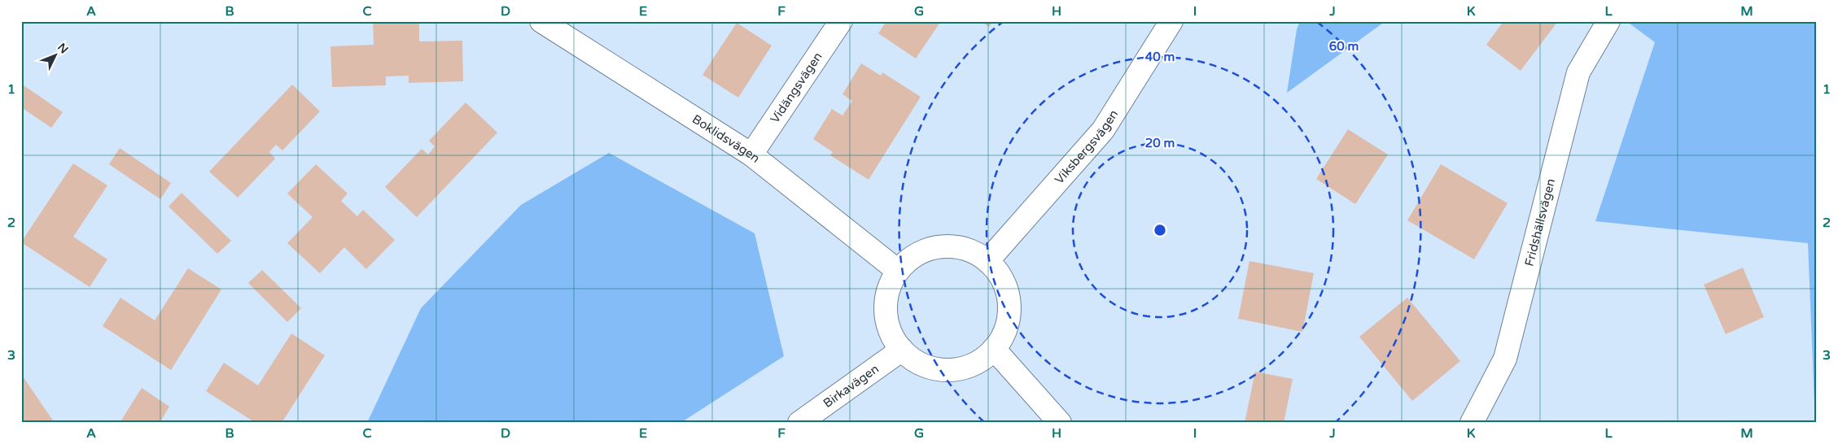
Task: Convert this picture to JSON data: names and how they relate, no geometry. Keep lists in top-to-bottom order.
{
  "streets": {
    "street": [
      "Vidängsvägen",
      "Boklidsvägen",
      "Viksbergsvägen",
      "Fridshällsvägen",
      "Birkavägen"
    ]
  },
  "crossings": [
    ["Vidängsvägen", "Boklidsvägen"],
    ["Boklidsvägen", "Viksbergsvägen"],
    ["Boklidsvägen", "Birkavägen"],
    ["Viksbergsvägen", "Birkavägen"]
  ],
  "north": "top right",
  "grid": {
    "columns": [
      "A",
      "B",
      "C",
      "D",
      "E",
      "F",
      "G",
      "H",
      "I",
      "J",
      "K",
      "L",
      "M"
    ],
    "rows": ["1", "2", "3"]
  },
  "rings": ["60 m", "40 m", "20 m"]
}
